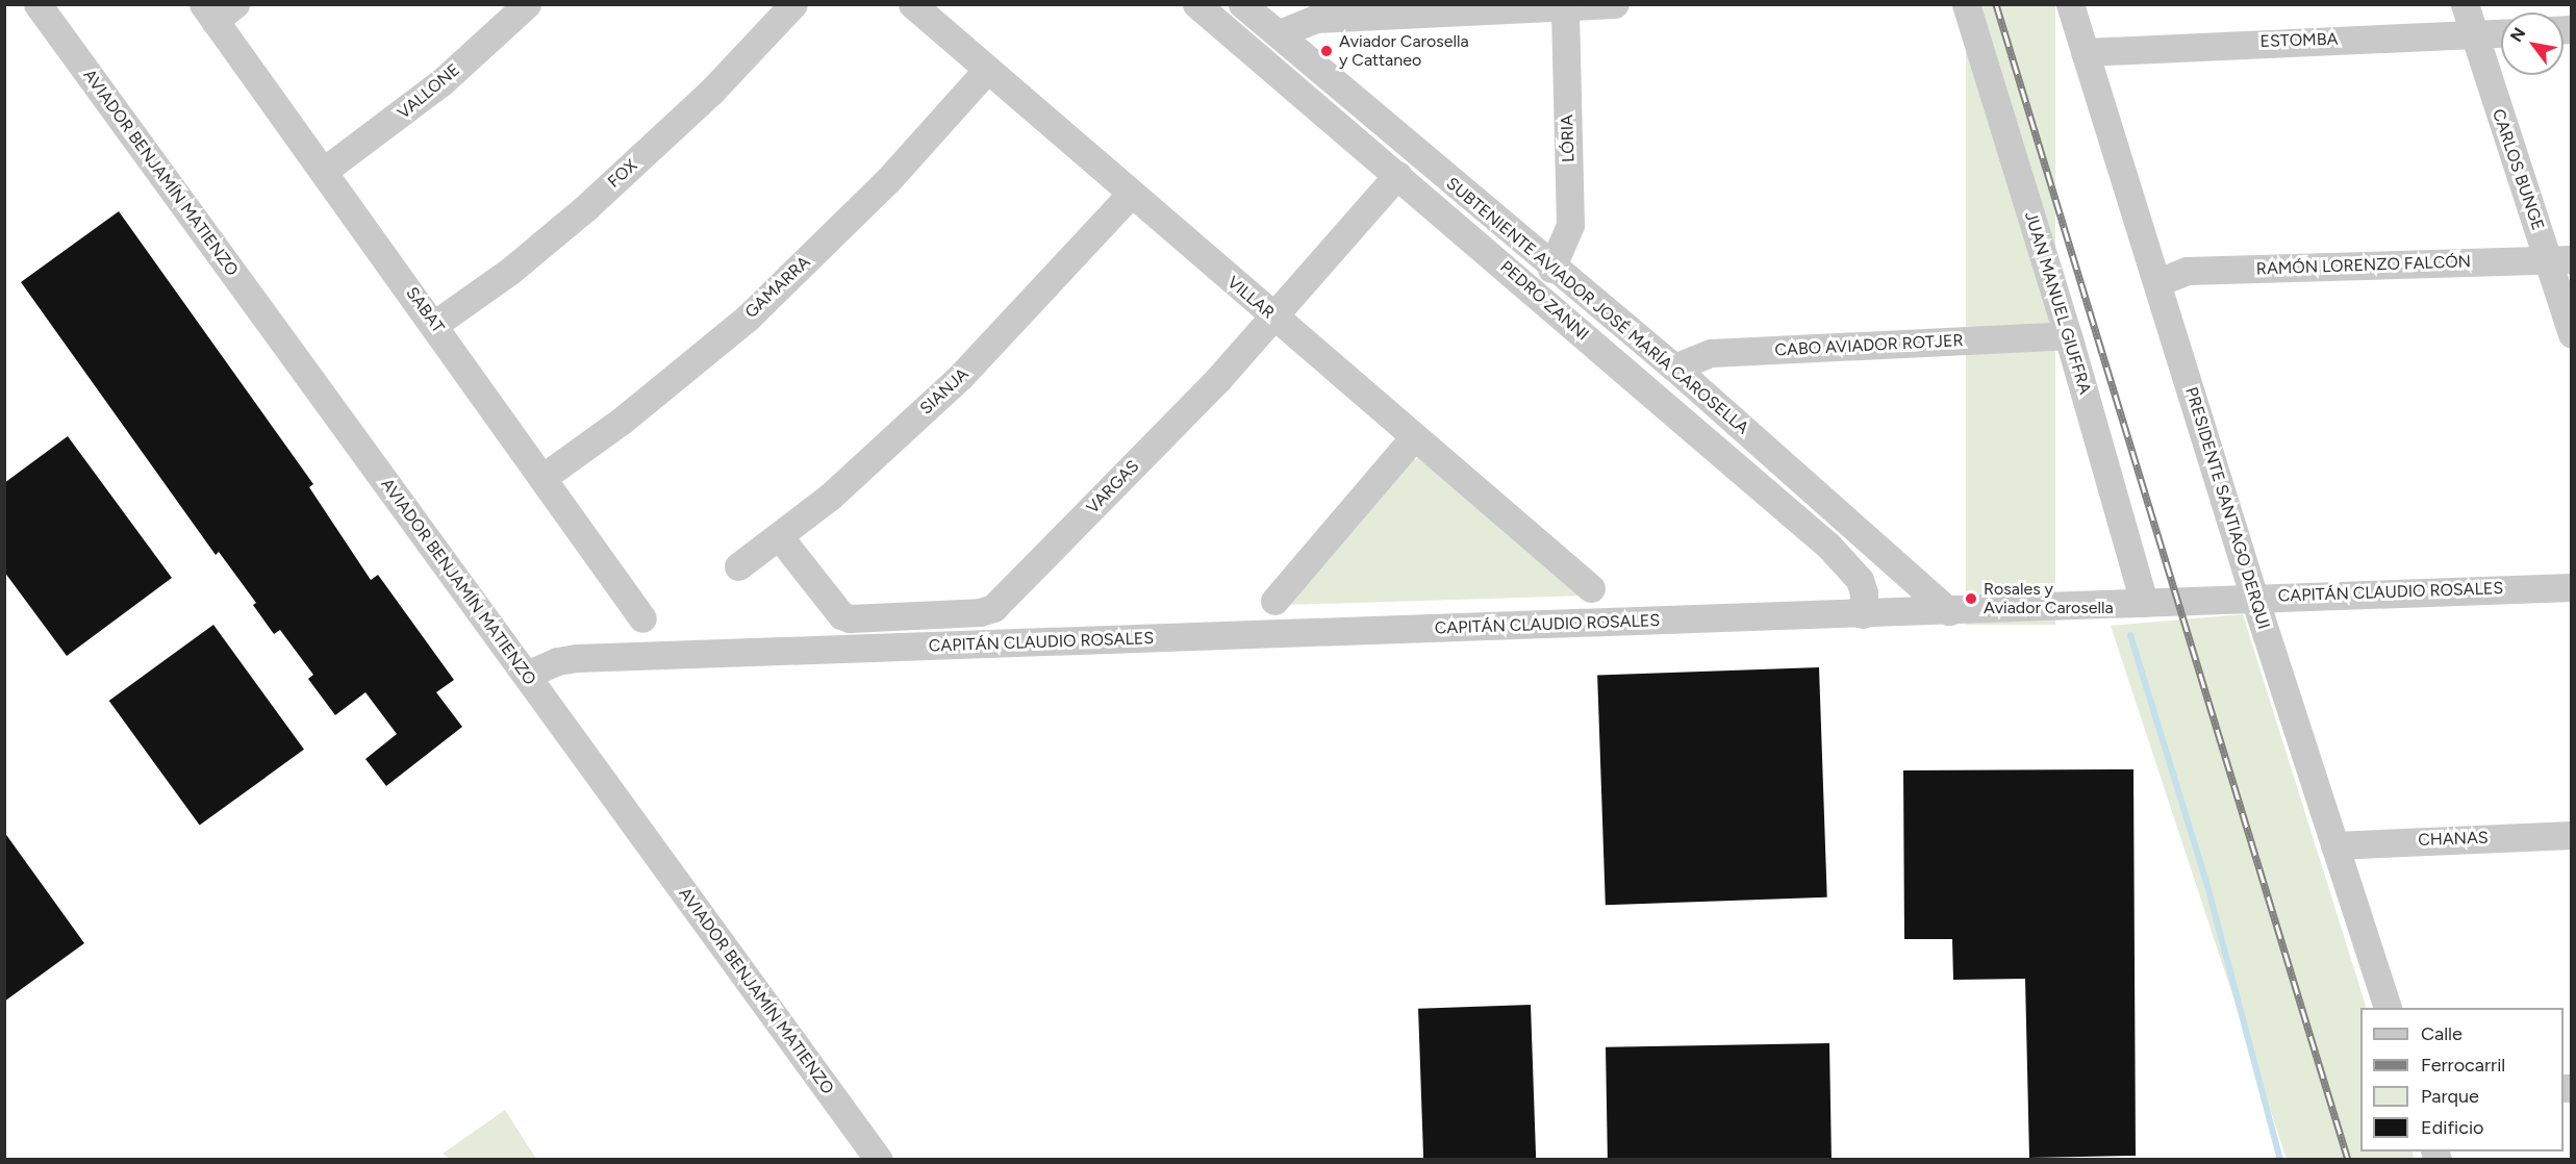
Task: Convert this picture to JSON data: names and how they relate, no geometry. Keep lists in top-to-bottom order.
{
  "streets": {
    "street": [
      "ESTOMBA",
      "VALLONE",
      "LÓRIA",
      "CARLOS BUNGE",
      "AVIADOR BENJAMÍN MATIENZO",
      "FOX",
      "RAMÓN LORENZO FALCÓN",
      "GAMARRA",
      "VILLAR",
      "PEDRO ZANNI",
      "JUAN MANUEL GIUFFRA",
      "SUBTENIENTE AVIADOR JOSÉ MARÍA CAROSELLA",
      "SABAT",
      "CABO AVIADOR ROTJER",
      "SIANJA",
      "VARGAS",
      "PRESIDENTE SANTIAGO DERQUI",
      "CAPITÁN CLAUDIO ROSALES",
      "CHANAS"
    ]
  },
  "crossings": [
    ["ESTOMBA", "CARLOS BUNGE"],
    ["ESTOMBA", "PRESIDENTE SANTIAGO DERQUI"],
    ["VALLONE", "SABAT"],
    ["LÓRIA", "SUBTENIENTE AVIADOR JOSÉ MARÍA CAROSELLA"],
    ["CARLOS BUNGE", "RAMÓN LORENZO FALCÓN"],
    ["AVIADOR BENJAMÍN MATIENZO", "CAPITÁN CLAUDIO ROSALES"],
    ["FOX", "SABAT"],
    ["RAMÓN LORENZO FALCÓN", "PRESIDENTE SANTIAGO DERQUI"],
    ["GAMARRA", "VILLAR"],
    ["GAMARRA", "SABAT"],
    ["VILLAR", "SIANJA"],
    ["VILLAR", "VARGAS"],
    ["PEDRO ZANNI", "VARGAS"],
    ["PEDRO ZANNI", "CAPITÁN CLAUDIO ROSALES"],
    ["JUAN MANUEL GIUFFRA", "CABO AVIADOR ROTJER"],
    ["JUAN MANUEL GIUFFRA", "CAPITÁN CLAUDIO ROSALES"],
    ["SUBTENIENTE AVIADOR JOSÉ MARÍA CAROSELLA", "CABO AVIADOR ROTJER"],
    ["SUBTENIENTE AVIADOR JOSÉ MARÍA CAROSELLA", "CAPITÁN CLAUDIO ROSALES"],
    ["SIANJA", "VARGAS"],
    ["PRESIDENTE SANTIAGO DERQUI", "CAPITÁN CLAUDIO ROSALES"],
    ["PRESIDENTE SANTIAGO DERQUI", "CHANAS"]
  ],
  "places": ["Aviador Carosella y Cattaneo", "Rosales y Aviador Carosella"],
  "legend": [
    "Calle",
    "Ferrocarril",
    "Parque",
    "Edificio"
  ],
  "north": "top left"
}
